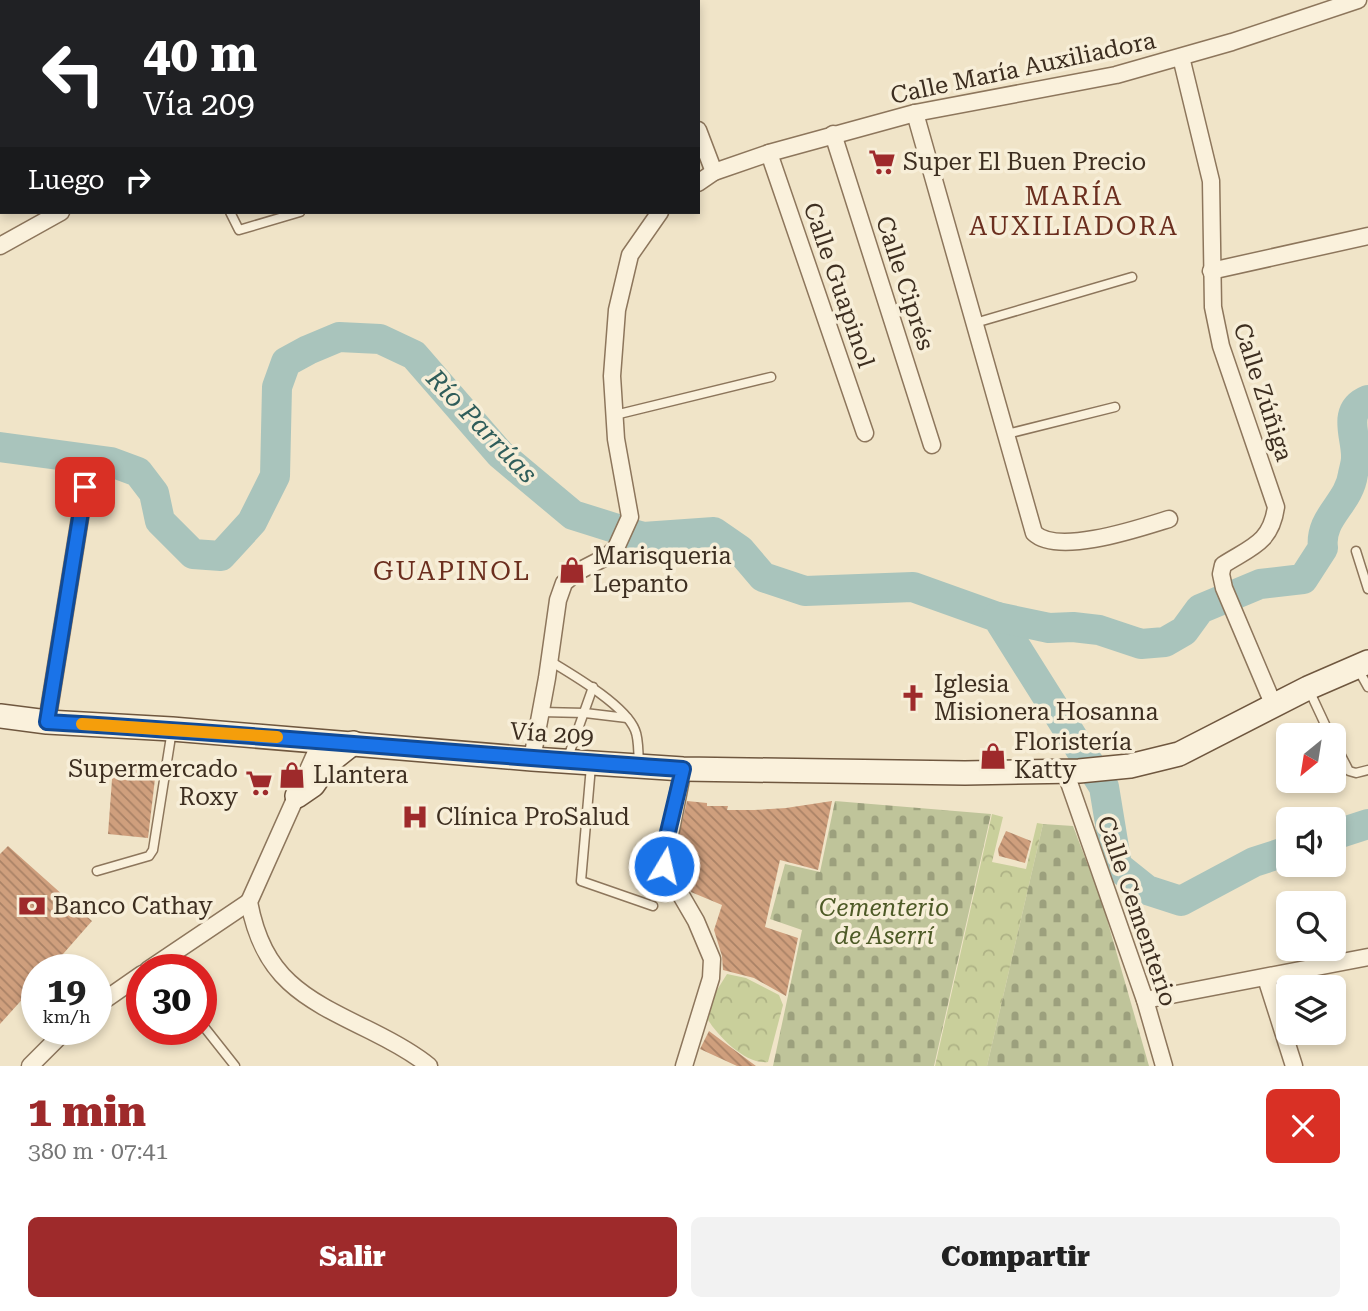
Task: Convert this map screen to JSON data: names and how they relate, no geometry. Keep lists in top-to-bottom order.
{
  "streets": {
    "main road": ["Vía 209"],
    "street": [
      "Calle María Auxiliadora",
      "Calle Ciprés",
      "Calle Guapinol",
      "Calle Zúñiga",
      "Calle Cementerio"
    ]
  },
  "crossings": [
    ["Calle María Auxiliadora", "Calle Ciprés"],
    ["Calle María Auxiliadora", "Calle Guapinol"],
    ["Calle María Auxiliadora", "Calle Zúñiga"],
    ["Calle Zúñiga", "Vía 209"],
    ["Vía 209", "Calle Cementerio"]
  ],
  "districts": ["MARÍA AUXILIADORA", "GUAPINOL"],
  "water": ["Río Parrúas"],
  "parks": ["Cementerio de Aserrí"],
  "places": {
    "supermarket": ["Super El Buen Precio", "Supermercado Roxy"],
    "shop": ["Marisqueria Lepanto", "Floristería Katty", "Llantera"],
    "church": ["Iglesia Misionera Hosanna"],
    "hospital": ["Clínica ProSalud"],
    "bank": ["Banco Cathay"]
  },
  "north": "bottom left",
  "page": {
    "turn": ["40 m", "Vía 209"],
    "then": "Luego",
    "speed": "19 km/h",
    "limit": "30",
    "heading": ["1 min", "380 m · 07:41"],
    "buttons": ["Salir", "Compartir"]
  }
}
